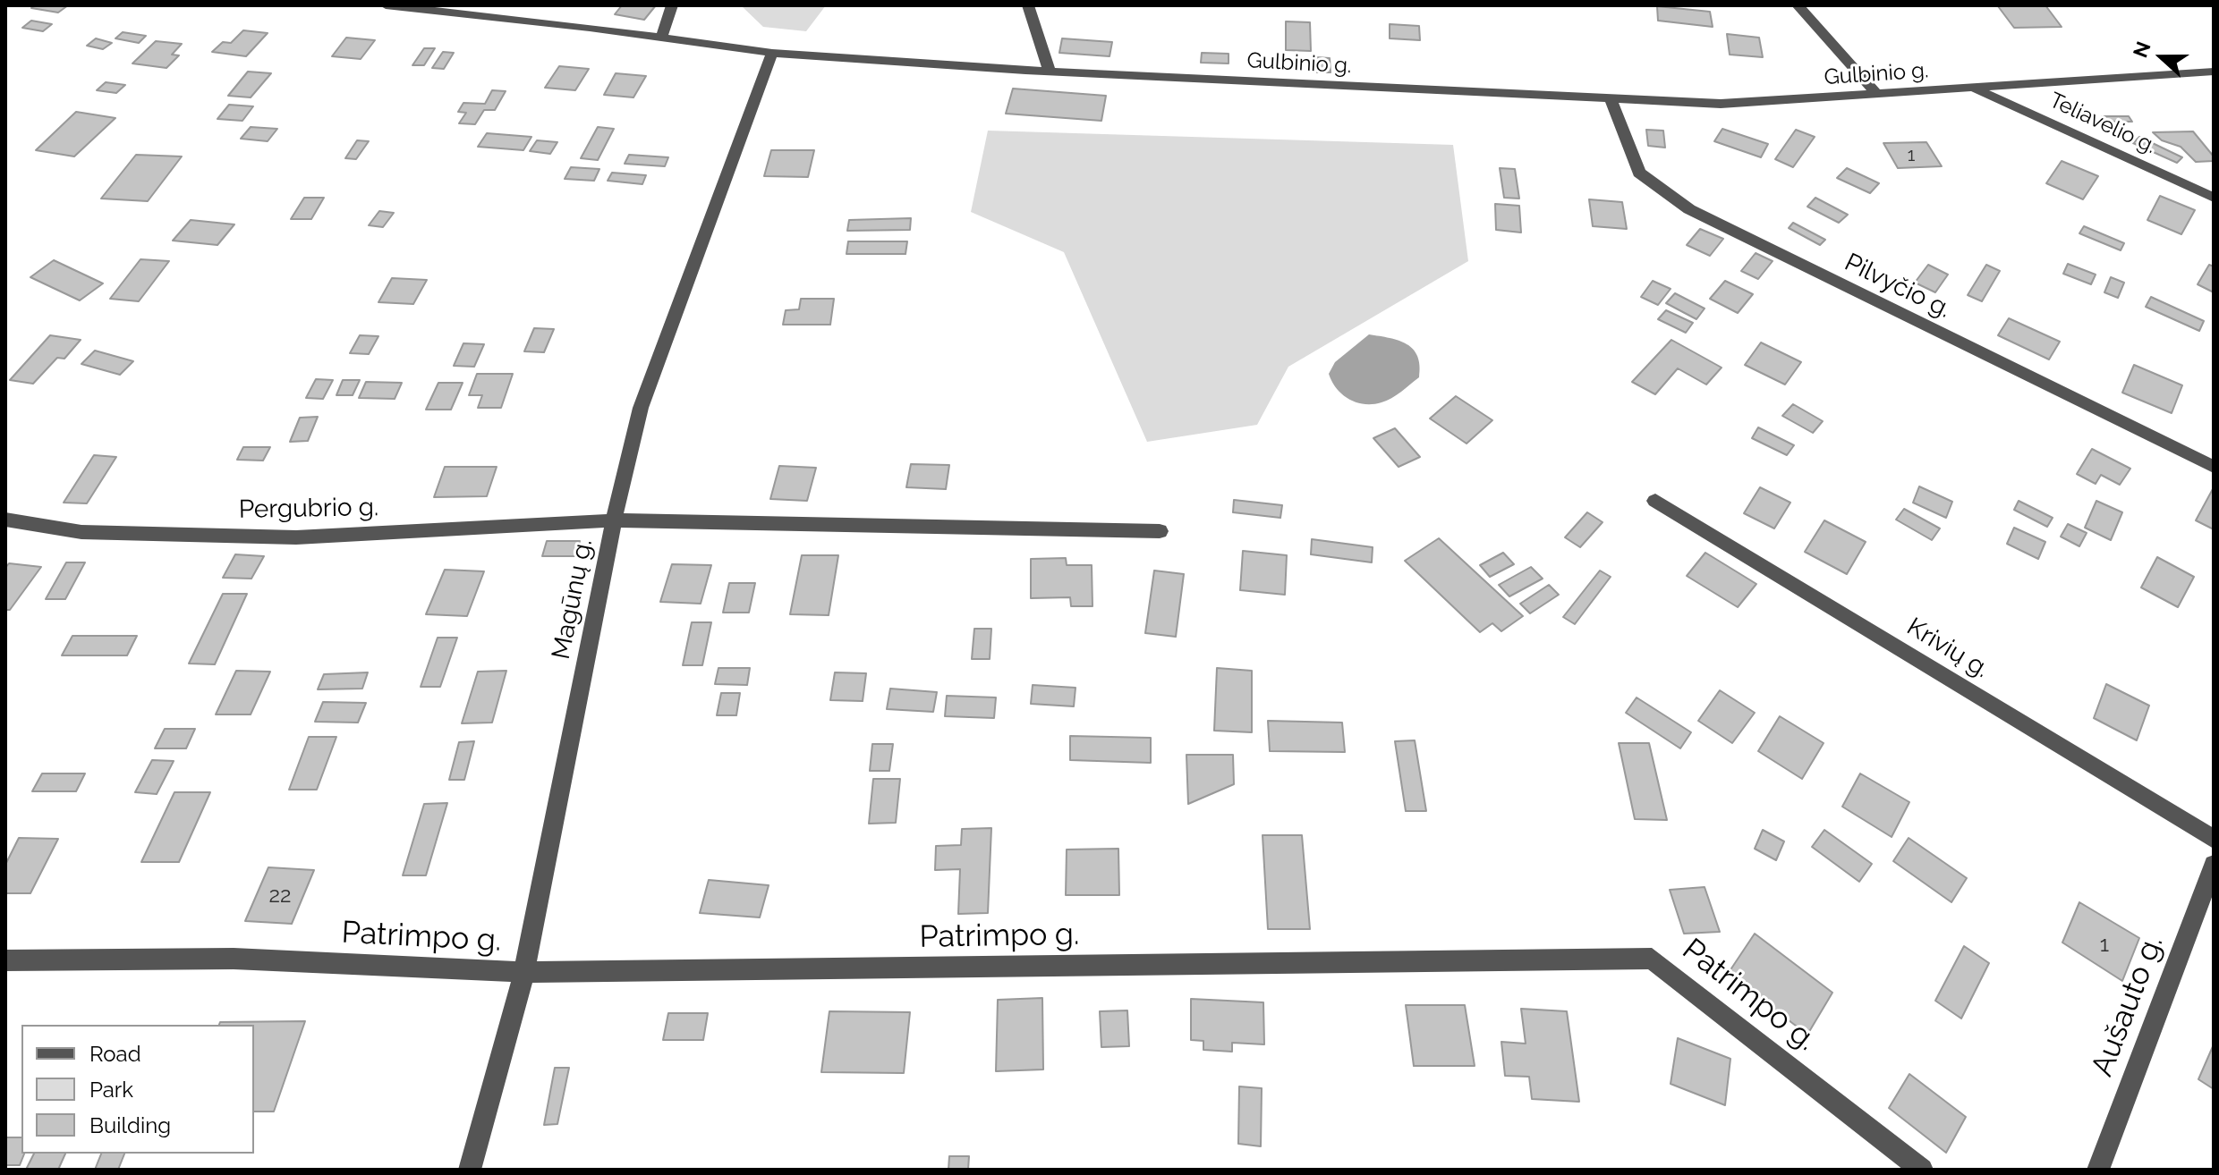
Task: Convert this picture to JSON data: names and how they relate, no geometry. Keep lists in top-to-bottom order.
{
  "streets": {
    "street": [
      "Gulbinio g.",
      "Teliavelio g.",
      "Pilvyčio g.",
      "Pergubrio g.",
      "Magūnų g.",
      "Krivių g.",
      "Patrimpo g.",
      "Aušauto g."
    ]
  },
  "crossings": [
    ["Gulbinio g.", "Teliavelio g."],
    ["Gulbinio g.", "Pilvyčio g."],
    ["Gulbinio g.", "Magūnų g."],
    ["Pergubrio g.", "Magūnų g."],
    ["Magūnų g.", "Patrimpo g."]
  ],
  "house_numbers": ["1", "22", "1"],
  "legend": ["Road", "Park", "Building"],
  "north": "left"
}
